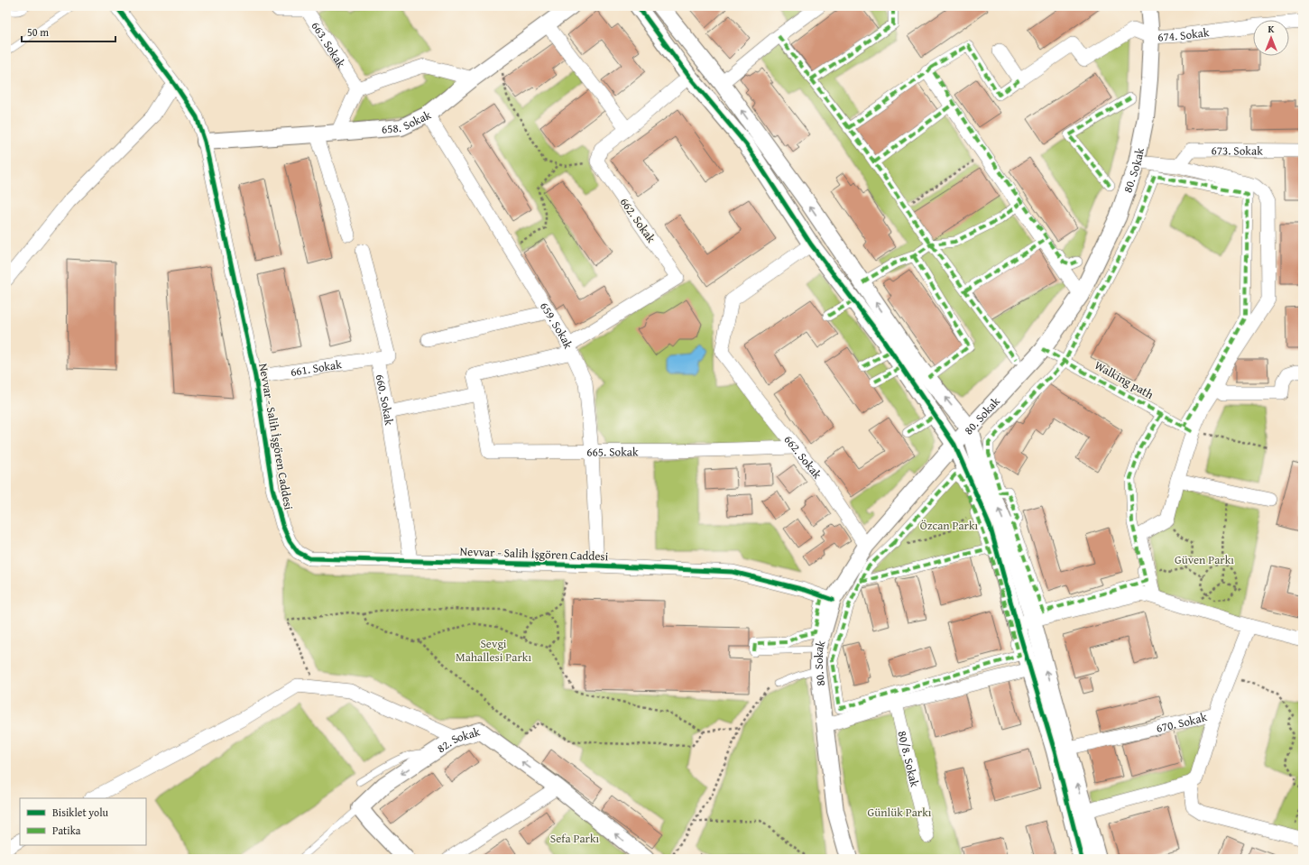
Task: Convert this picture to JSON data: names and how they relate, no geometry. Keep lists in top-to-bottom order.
{
  "streets": {
    "street": [
      "674. Sokak",
      "663. Sokak",
      "658. Sokak",
      "673. Sokak",
      "80. Sokak",
      "662. Sokak",
      "659. Sokak",
      "661. Sokak",
      "Walking path",
      "660. Sokak",
      "Nevvar - Salih İşgören Caddesi",
      "665. Sokak",
      "670. Sokak",
      "82. Sokak",
      "80/8. Sokak"
    ]
  },
  "crossings": [
    ["674. Sokak", "80. Sokak"],
    ["658. Sokak", "659. Sokak"],
    ["658. Sokak", "Nevvar - Salih İşgören Caddesi"],
    ["80. Sokak", "662. Sokak"],
    ["80. Sokak", "Walking path"],
    ["80. Sokak", "Nevvar - Salih İşgören Caddesi"],
    ["662. Sokak", "659. Sokak"],
    ["662. Sokak", "665. Sokak"],
    ["659. Sokak", "Nevvar - Salih İşgören Caddesi"],
    ["659. Sokak", "665. Sokak"],
    ["661. Sokak", "660. Sokak"],
    ["661. Sokak", "Nevvar - Salih İşgören Caddesi"],
    ["660. Sokak", "Nevvar - Salih İşgören Caddesi"]
  ],
  "parks": [
    "Özcan Parkı",
    "Güven Parkı",
    "Sevgi Mahallesi Parkı",
    "Günlük Parkı",
    "Sefa Parkı"
  ],
  "legend": ["Bisiklet yolu", "Patika"],
  "scale_bar": "50 m",
  "north": "top"
}
